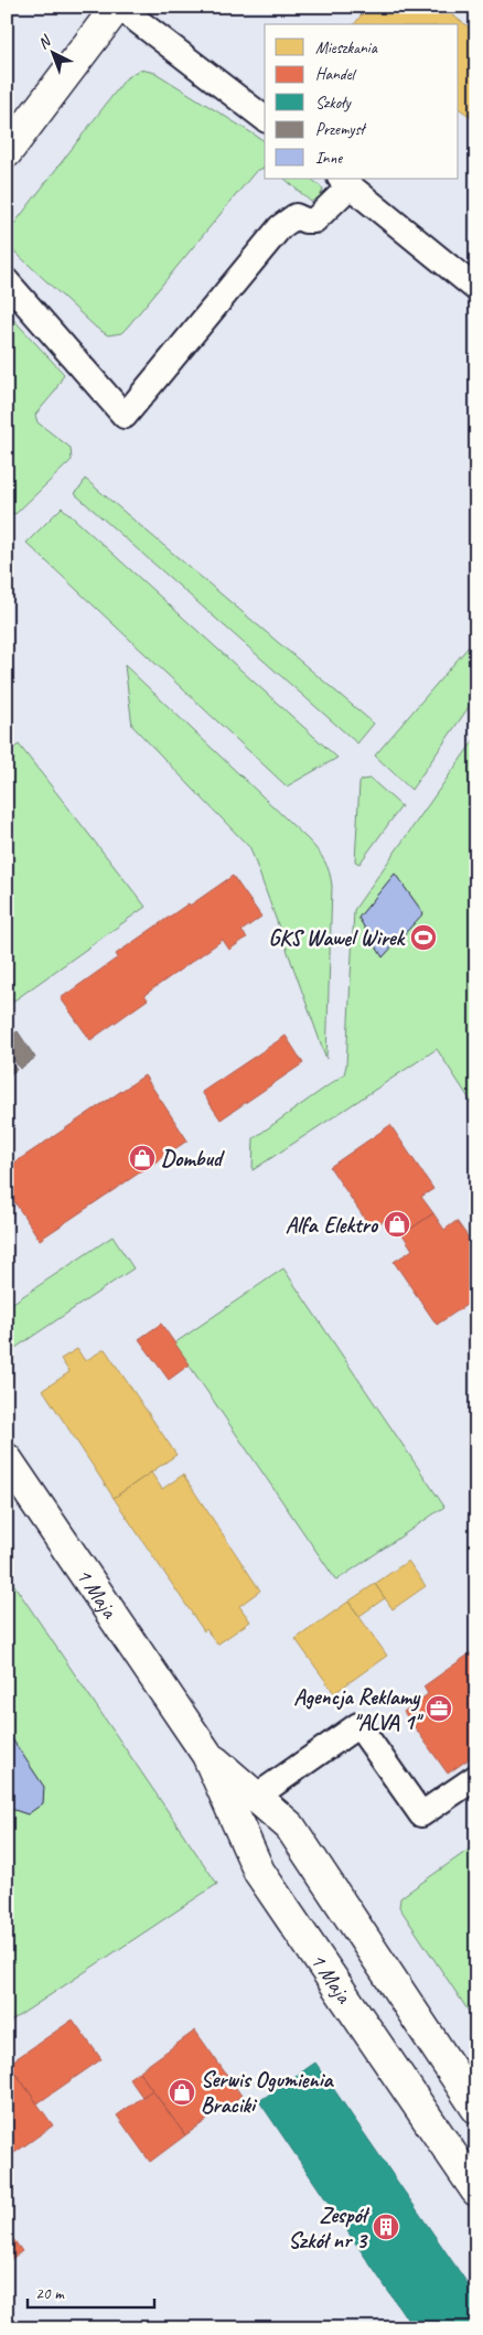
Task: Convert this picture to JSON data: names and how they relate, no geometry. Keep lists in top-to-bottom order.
{
  "streets": {
    "street": ["1 Maja"]
  },
  "places": {
    "sports": ["GKS Wawel Wirek"],
    "shop": ["Dombud", "Alfa Elektro", "Serwis Ogumienia Braciki"],
    "office": ["Agencja Reklamy \"ALVA 1\""],
    "building": ["Zespół Szkół nr 3"]
  },
  "legend": [
    "Mieszkania",
    "Handel",
    "Szkoły",
    "Przemysł",
    "Inne"
  ],
  "scale_bar": "20 m",
  "north": "top left"
}
